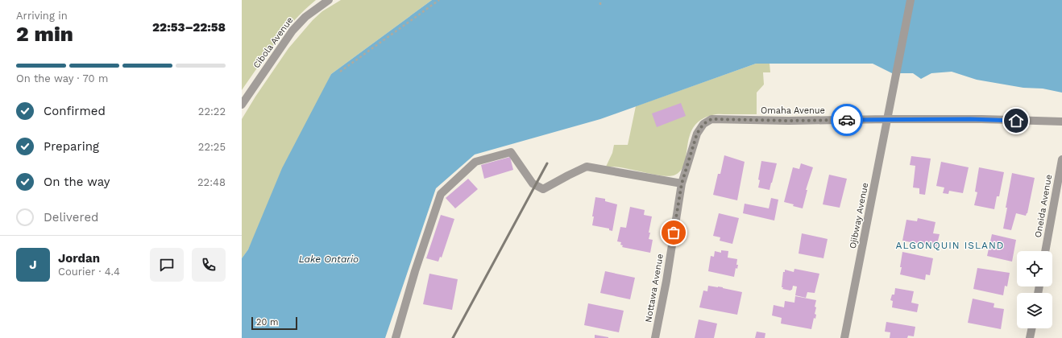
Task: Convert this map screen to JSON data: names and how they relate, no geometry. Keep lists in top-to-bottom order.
{
  "streets": {
    "street": [
      "Cibola Avenue",
      "Omaha Avenue",
      "Oneida Avenue",
      "Ojibway Avenue",
      "Nottawa Avenue"
    ]
  },
  "crossings": [
    ["Omaha Avenue", "Ojibway Avenue"],
    ["Omaha Avenue", "Nottawa Avenue"]
  ],
  "districts": ["ALGONQUIN ISLAND"],
  "water": ["Lake Ontario"],
  "scale_bar": "20 m",
  "page": {
    "heading": ["2 min", "Arriving in", "22:53–22:58"],
    "panel": ["Jordan", "Courier · 4.4"],
    "bar": "On the way · 70 m",
    "list": [
      ["Confirmed", "22:22"],
      ["Preparing", "22:25"],
      ["On the way", "22:48"],
      "Delivered"
    ],
    "round": "J",
    "scale": "20 m"
  }
}
